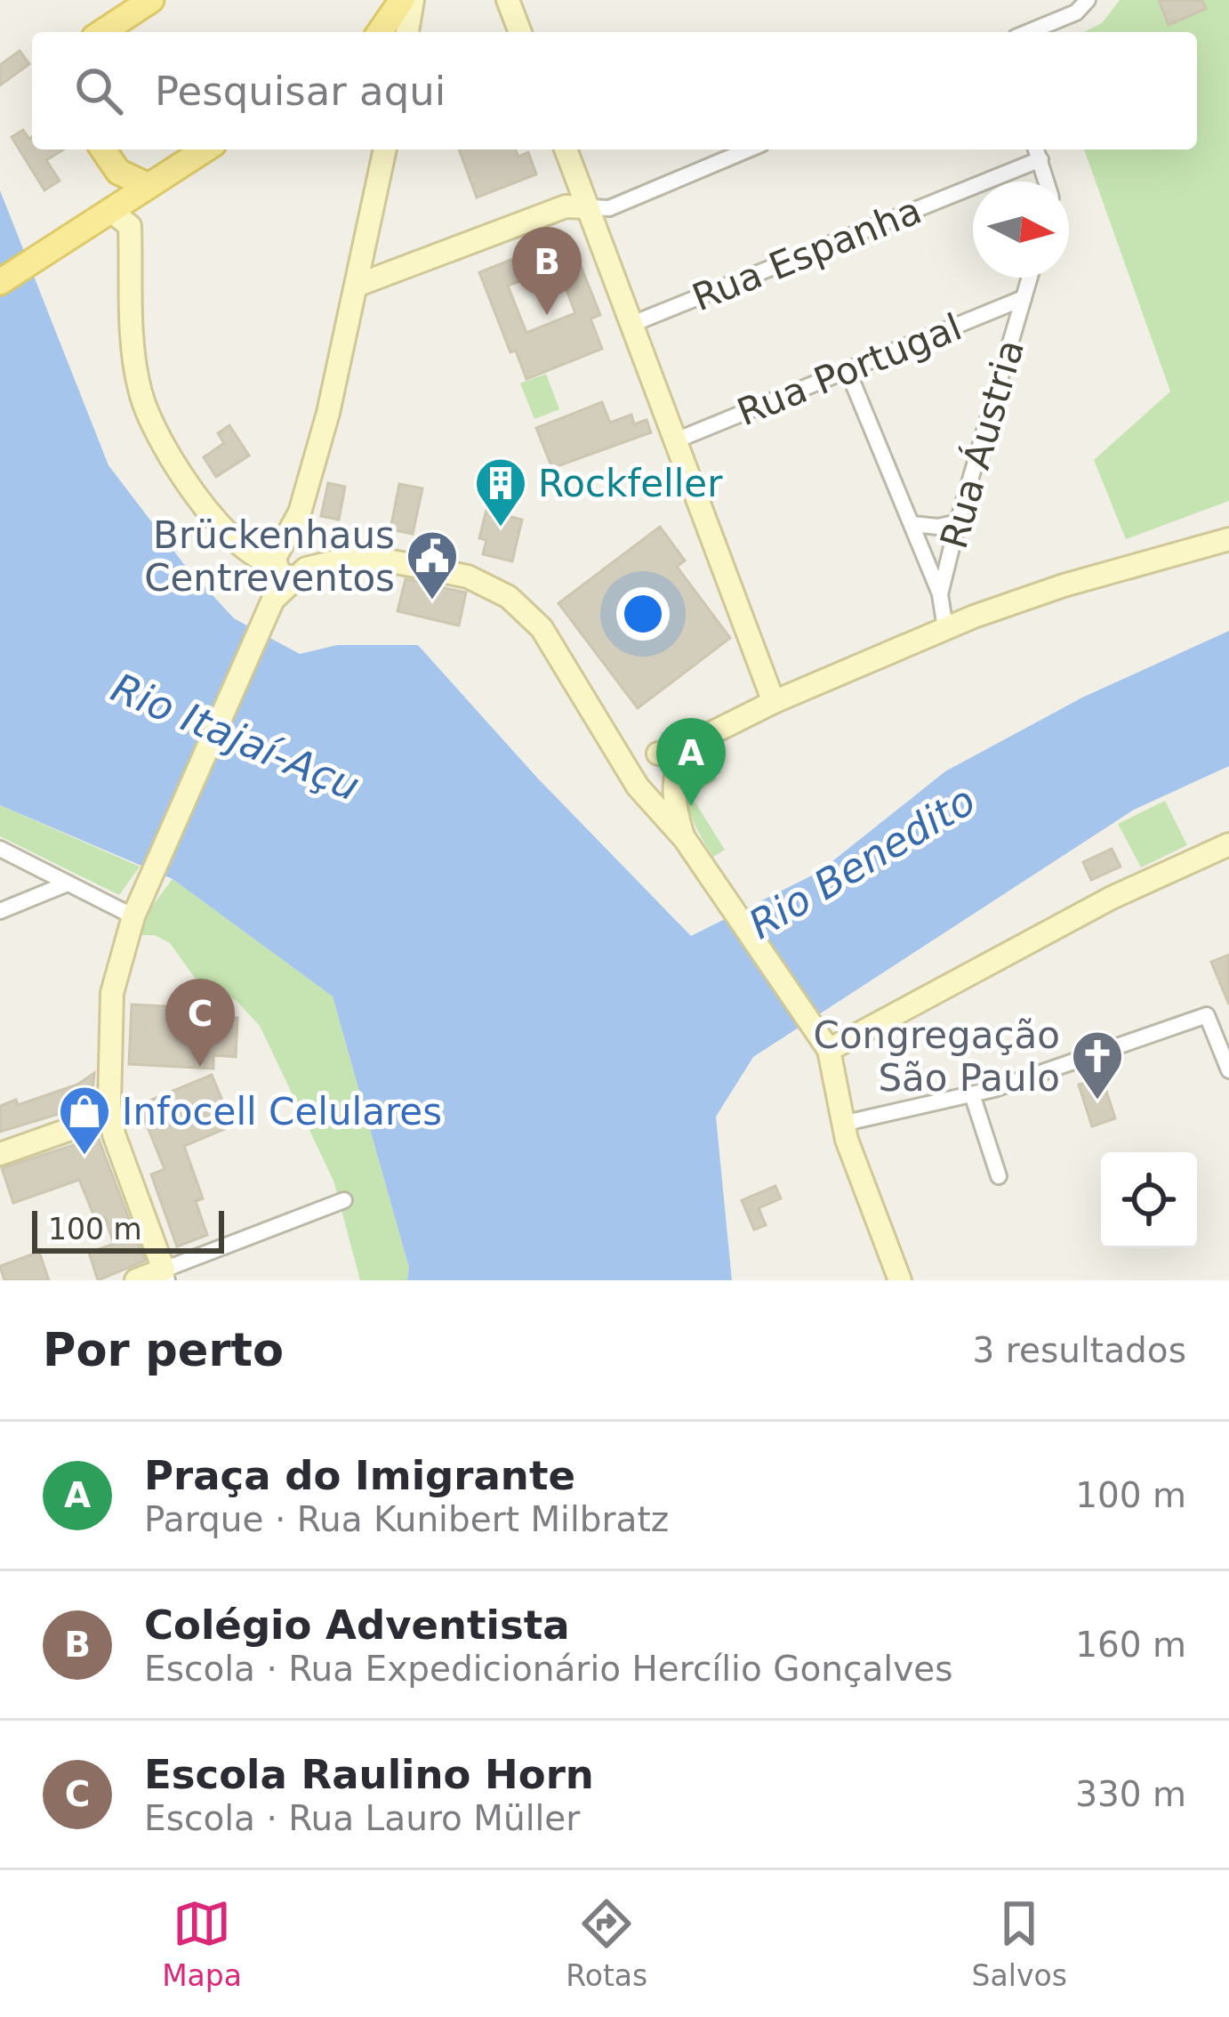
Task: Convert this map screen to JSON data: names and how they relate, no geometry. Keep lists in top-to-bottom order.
{
  "streets": {
    "street": ["Rua Espanha", "Rua Portugal", "Rua Áustria"]
  },
  "crossings": [
    ["Rua Portugal", "Rua Áustria"]
  ],
  "water": ["Rio Itajaí-Açu", "Rio Benedito"],
  "places": {
    "building": ["Rockfeller"],
    "public building": ["Brückenhaus Centreventos"],
    "church": ["Congregação São Paulo"],
    "shop": ["Infocell Celulares"]
  },
  "scale_bar": "100 m",
  "north": "right",
  "page": {
    "search": "Pesquisar aqui",
    "pins": ["B", "A", "C"],
    "scale": "100 m",
    "heading": ["Por perto", "3 resultados"],
    "list": [
      {
        "mark": "A",
        "name": "Praça do Imigrante",
        "note": "Parque · Rua Kunibert Milbratz",
        "value": "100 m"
      },
      {
        "mark": "B",
        "name": "Colégio Adventista",
        "note": "Escola · Rua Expedicionário Hercílio Gonçalves",
        "value": "160 m"
      },
      {
        "mark": "C",
        "name": "Escola Raulino Horn",
        "note": "Escola · Rua Lauro Müller",
        "value": "330 m"
      }
    ],
    "nav": ["Mapa", "Rotas", "Salvos"]
  }
}
